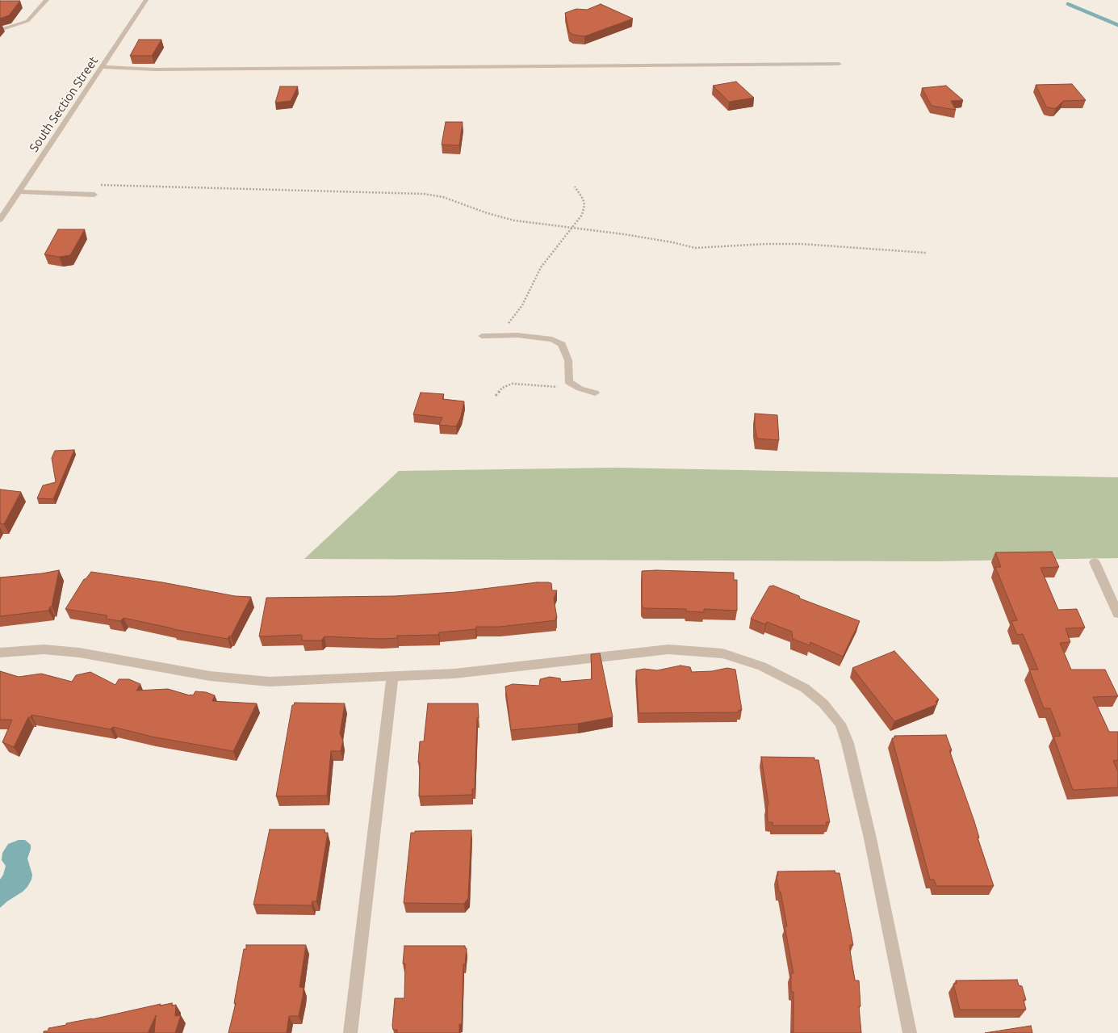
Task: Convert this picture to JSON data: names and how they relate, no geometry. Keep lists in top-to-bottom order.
{
  "streets": {
    "street": ["South Section Street"]
  }
}
